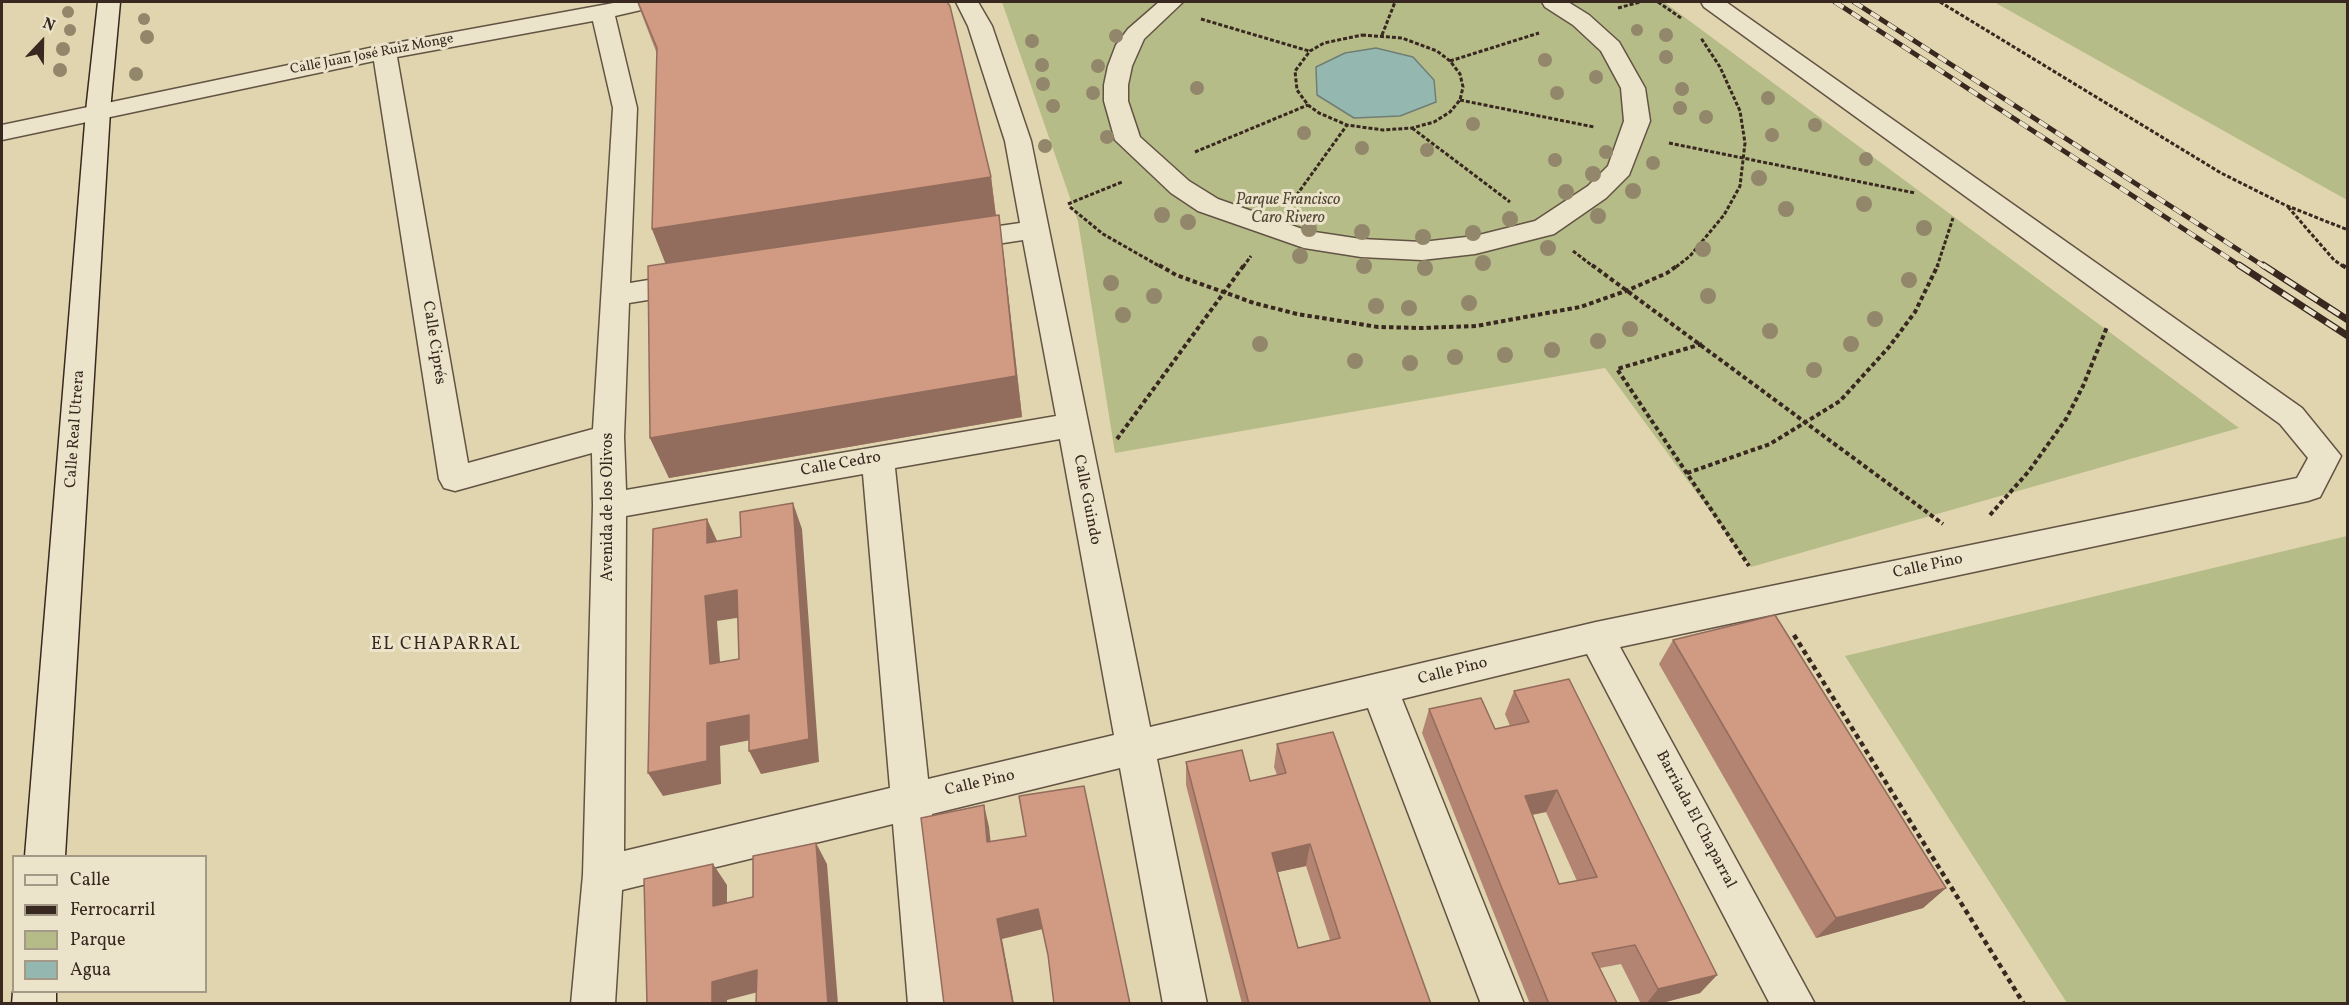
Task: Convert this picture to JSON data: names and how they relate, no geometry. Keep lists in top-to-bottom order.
{
  "streets": {
    "street": [
      "Calle Juan José Ruiz Monge",
      "Calle Ciprés",
      "Calle Real Utrera",
      "Calle Cedro",
      "Calle Guindo",
      "Avenida de los Olivos",
      "Calle Pino",
      "Barriada El Chaparral"
    ]
  },
  "crossings": [
    ["Calle Juan José Ruiz Monge", "Calle Ciprés"],
    ["Calle Juan José Ruiz Monge", "Calle Real Utrera"],
    ["Calle Juan José Ruiz Monge", "Avenida de los Olivos"],
    ["Calle Ciprés", "Avenida de los Olivos"],
    ["Calle Cedro", "Calle Guindo"],
    ["Calle Cedro", "Avenida de los Olivos"],
    ["Calle Guindo", "Calle Pino"],
    ["Avenida de los Olivos", "Calle Pino"],
    ["Calle Pino", "Barriada El Chaparral"]
  ],
  "districts": ["EL CHAPARRAL"],
  "parks": ["Parque Francisco Caro Rivero"],
  "legend": [
    "Calle",
    "Ferrocarril",
    "Parque",
    "Agua"
  ],
  "north": "top"
}
